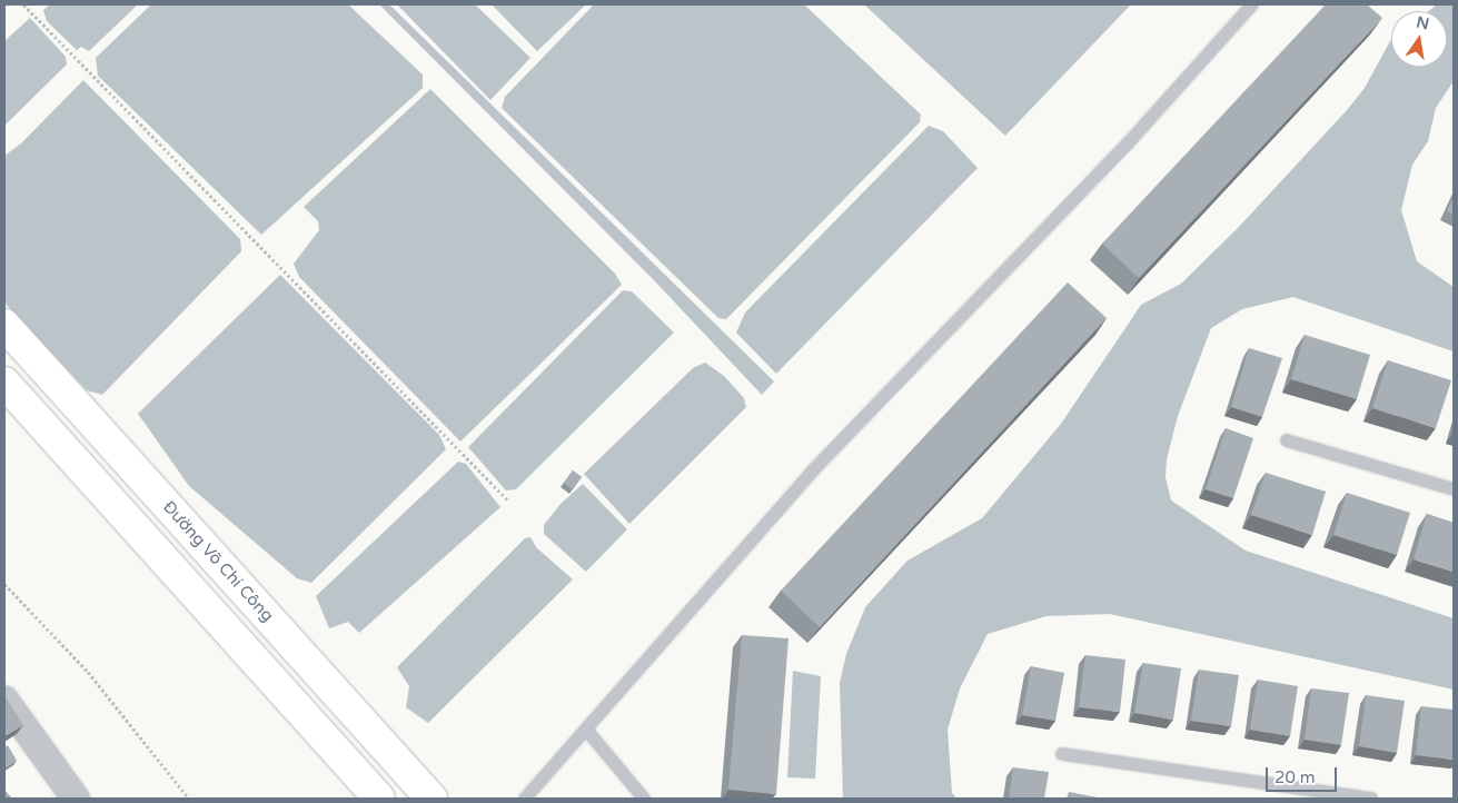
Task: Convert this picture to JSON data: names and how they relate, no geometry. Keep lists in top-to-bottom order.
{
  "streets": {
    "main road": ["Đường Võ Chí Công"]
  },
  "scale_bar": "20 m",
  "north": "top"
}
